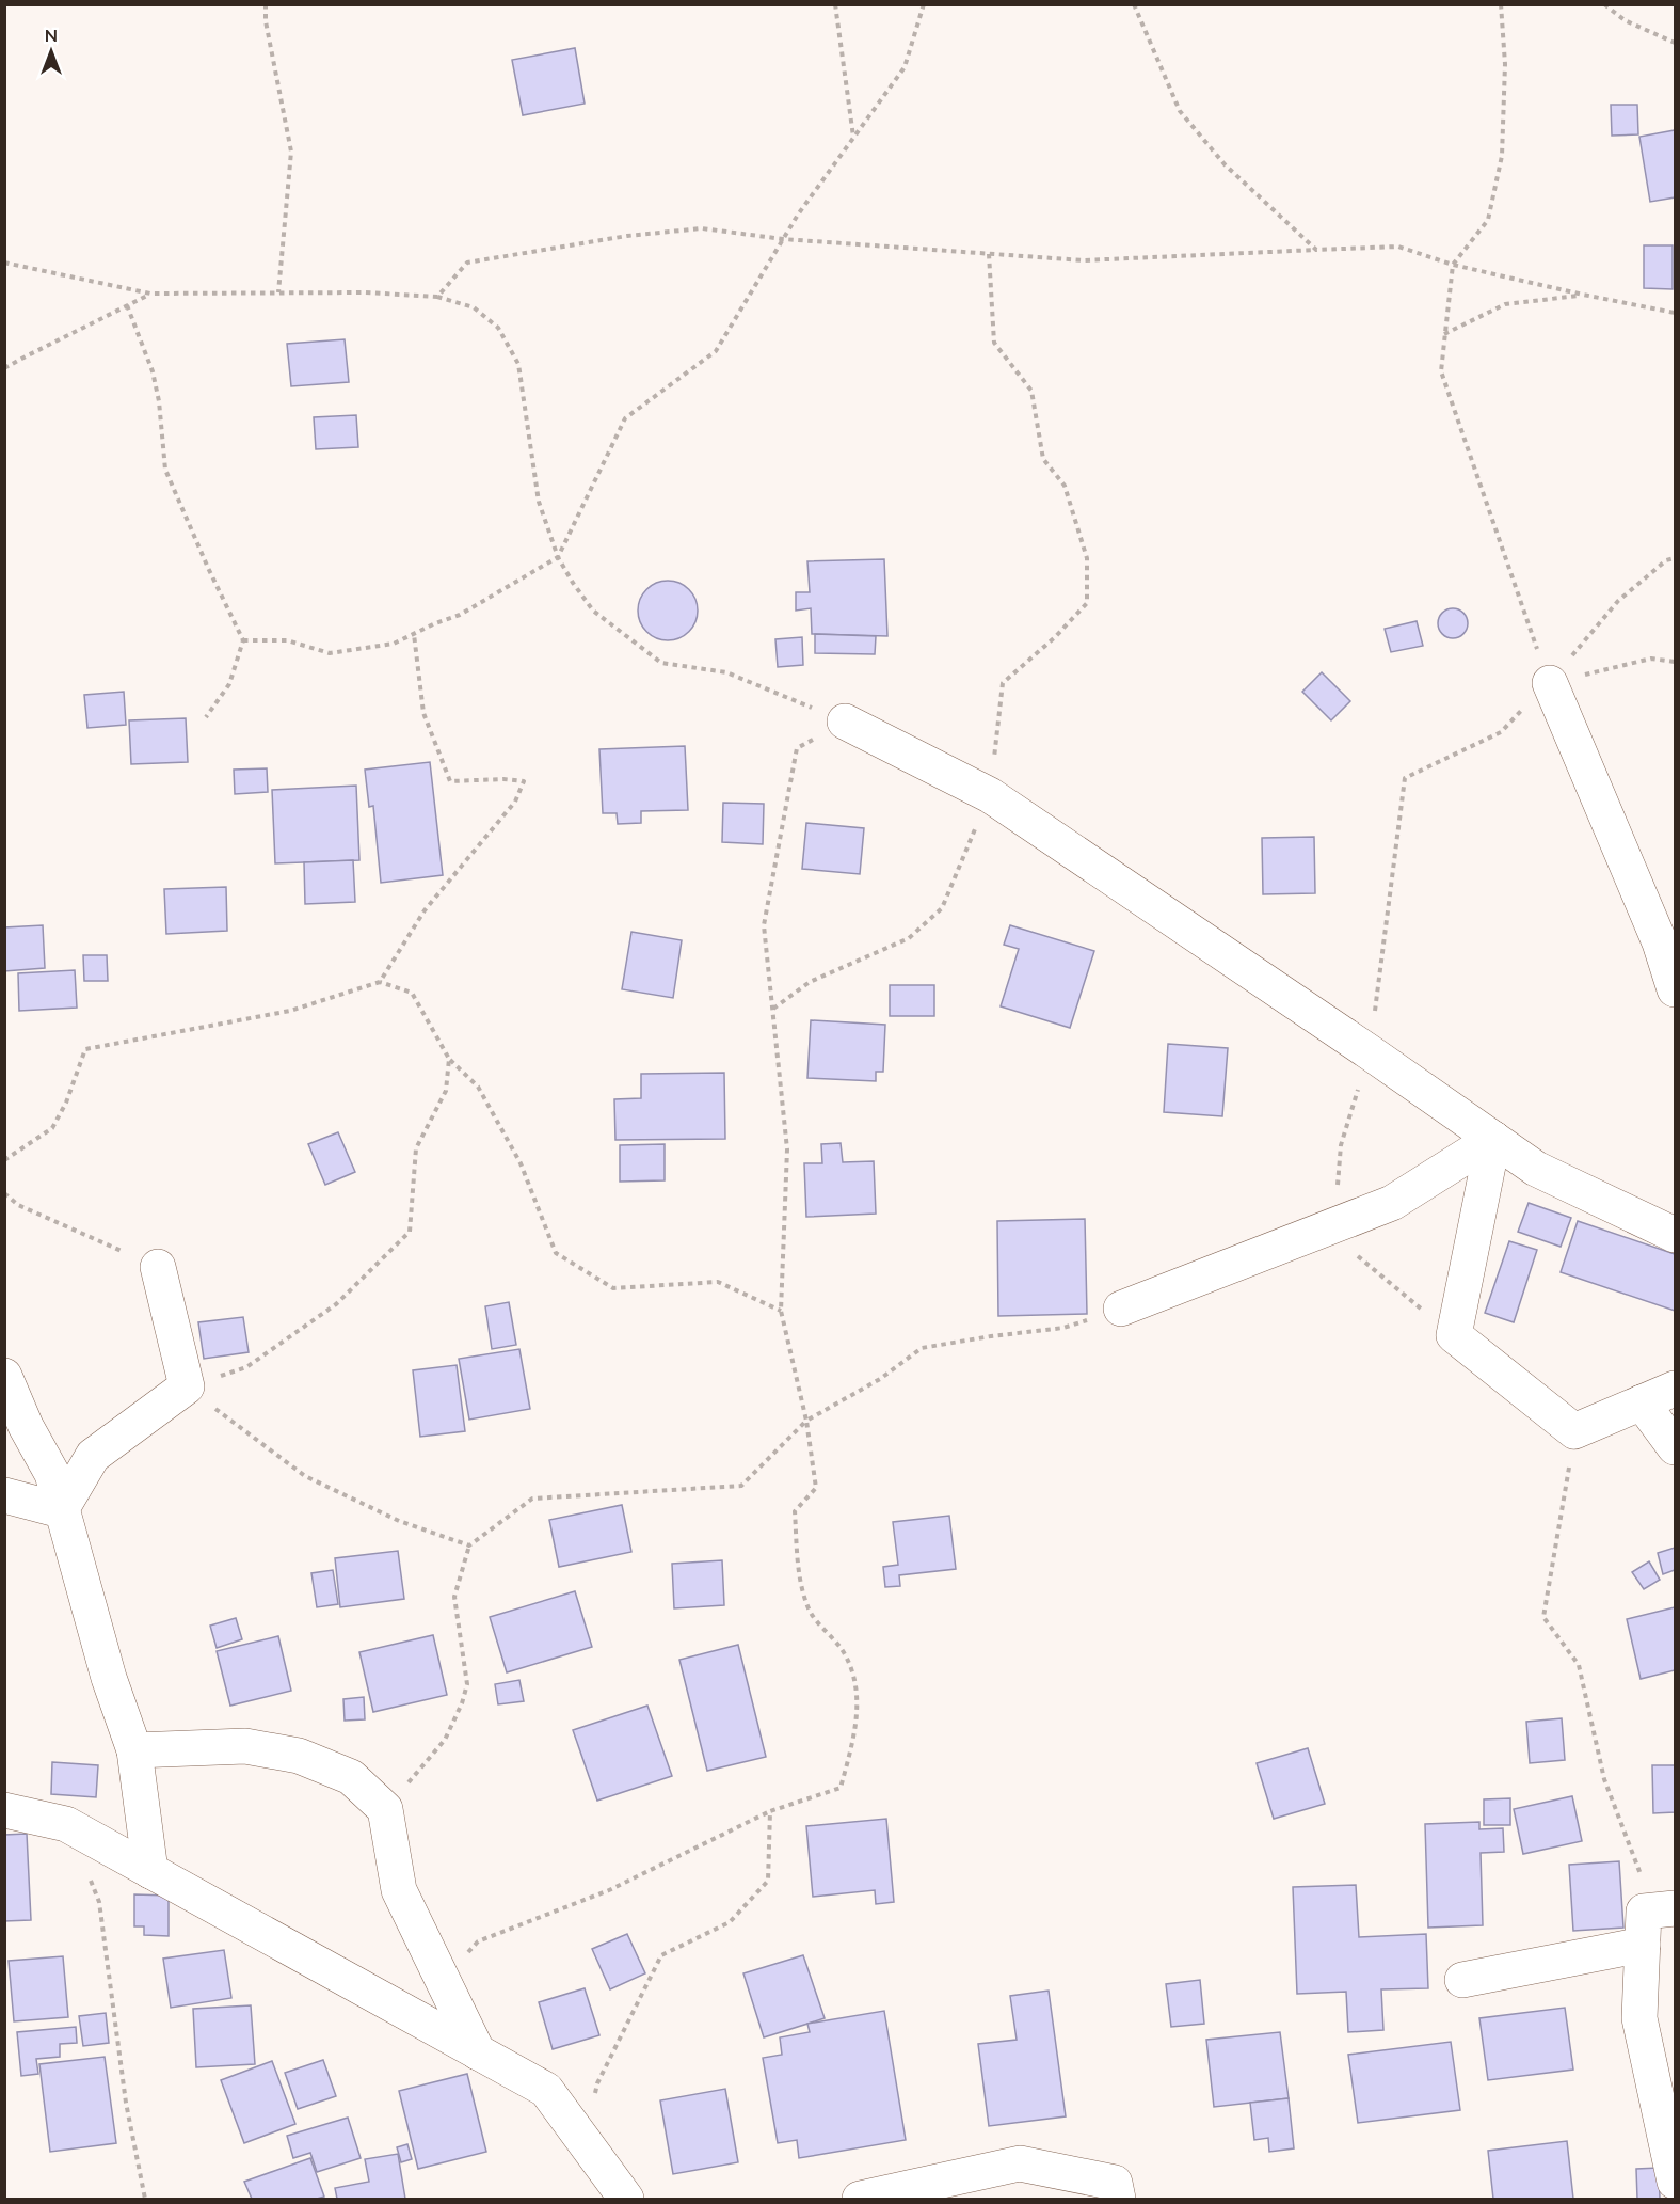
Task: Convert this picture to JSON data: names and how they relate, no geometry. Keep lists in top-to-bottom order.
{
  "north": "top"
}
